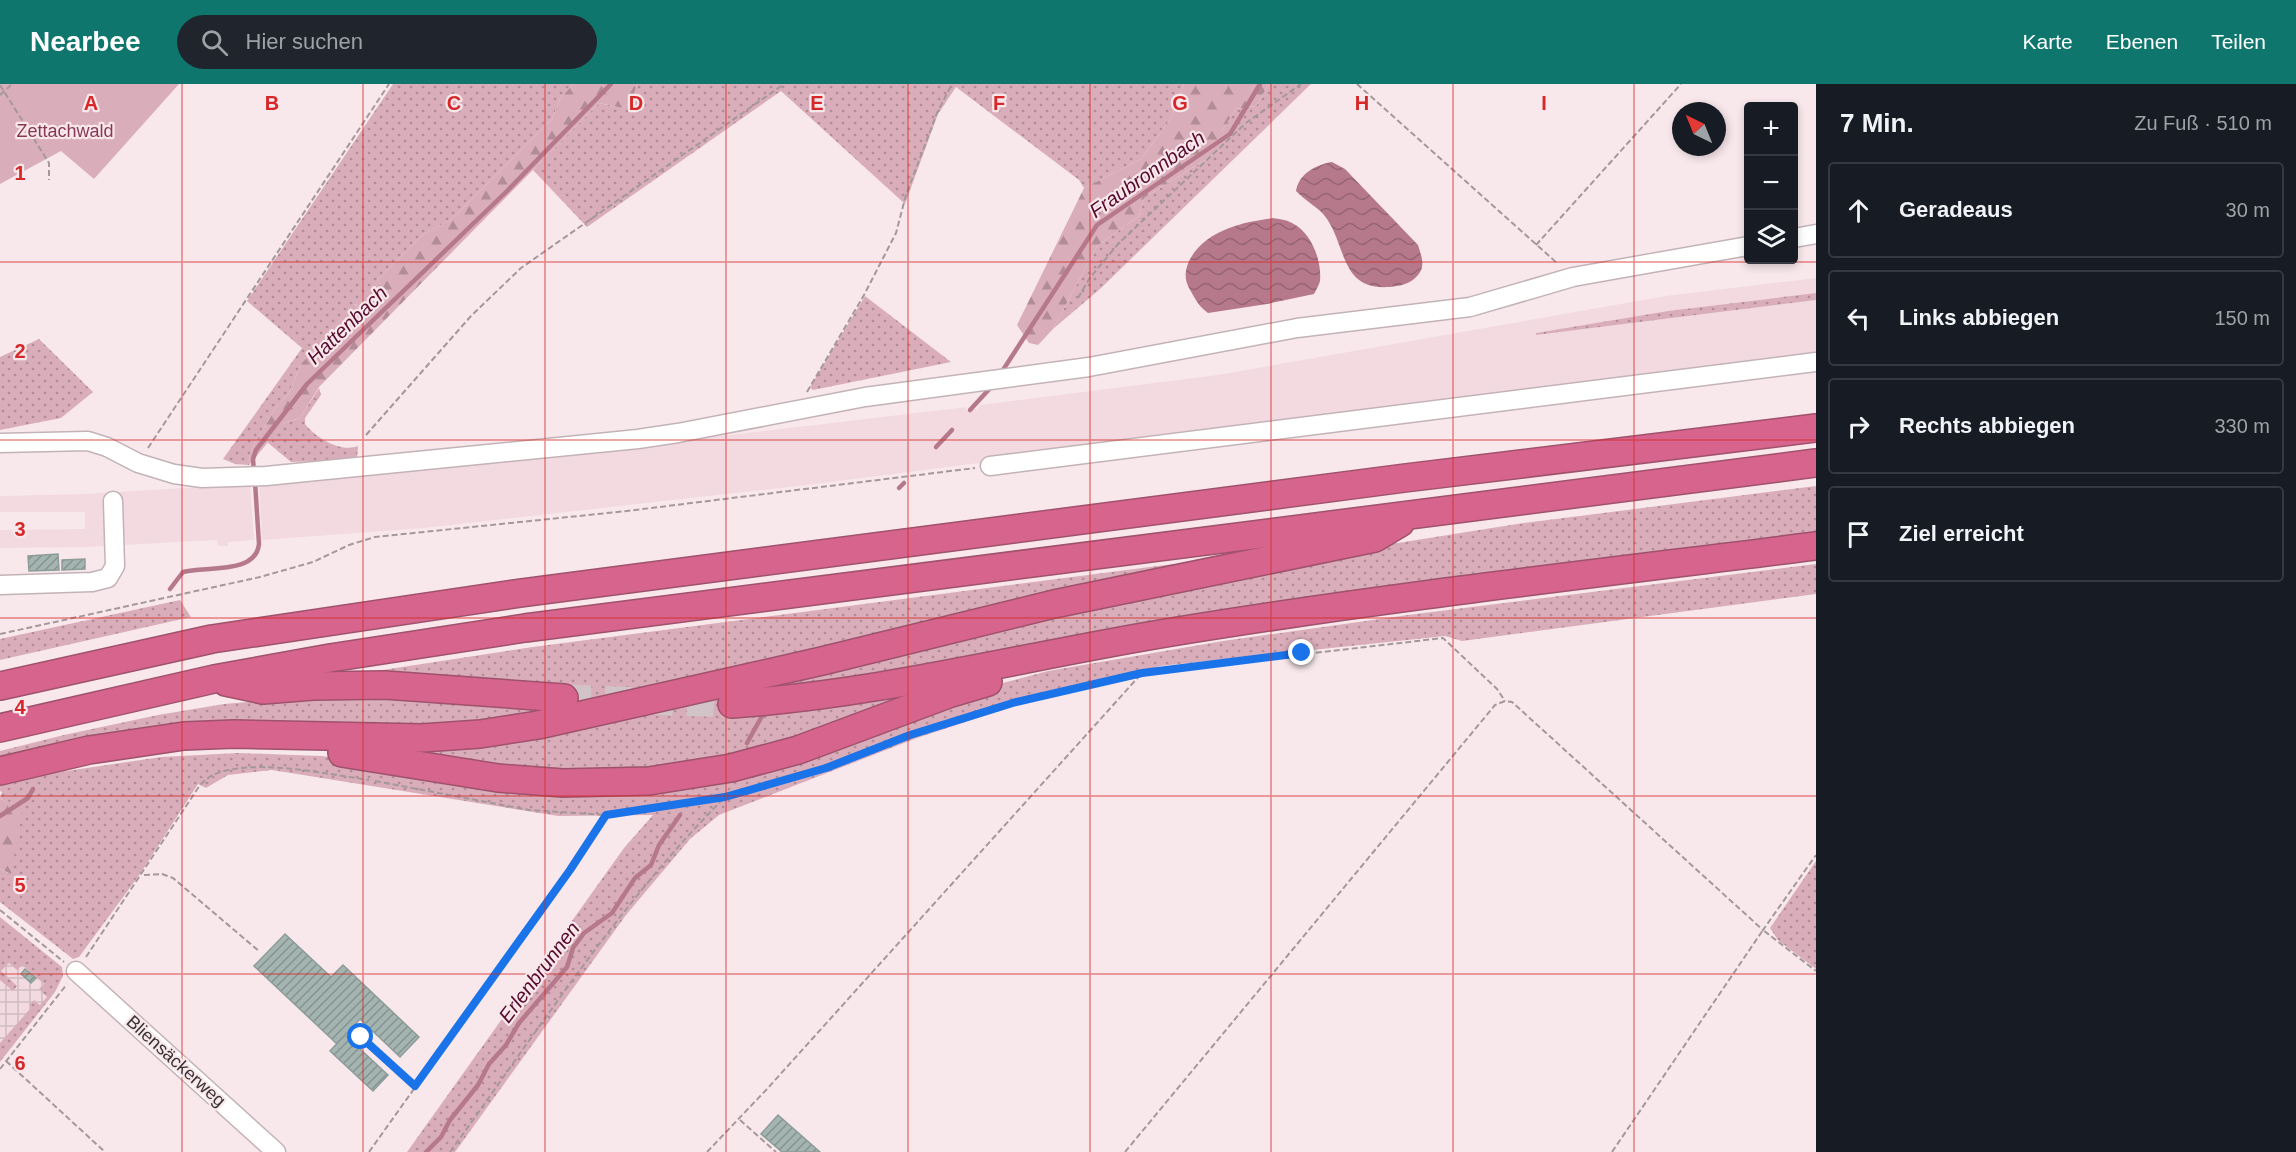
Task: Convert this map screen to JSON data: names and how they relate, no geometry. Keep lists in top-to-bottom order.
{
  "streets": {
    "street": ["Bliensäckerweg"]
  },
  "water": ["Fraubronnbach", "Hattenbach", "Erlenbrunnen"],
  "parks": ["Zettachwald"],
  "north": "top left",
  "page": {
    "header": "Nearbee",
    "search": "Hier suchen",
    "nav": ["Karte", "Ebenen", "Teilen"],
    "heading": ["7 Min.", "Zu Fuß · 510 m"],
    "map_buttons": ["+", "−"],
    "list": [
      ["Geradeaus", "30 m"],
      ["Links abbiegen", "150 m"],
      ["Rechts abbiegen", "330 m"],
      "Ziel erreicht"
    ]
  },
  "grid": {
    "columns": [
      "A",
      "B",
      "C",
      "D",
      "E",
      "F",
      "G",
      "H",
      "I"
    ],
    "rows": [
      "1",
      "2",
      "3",
      "4",
      "5",
      "6"
    ]
  }
}
